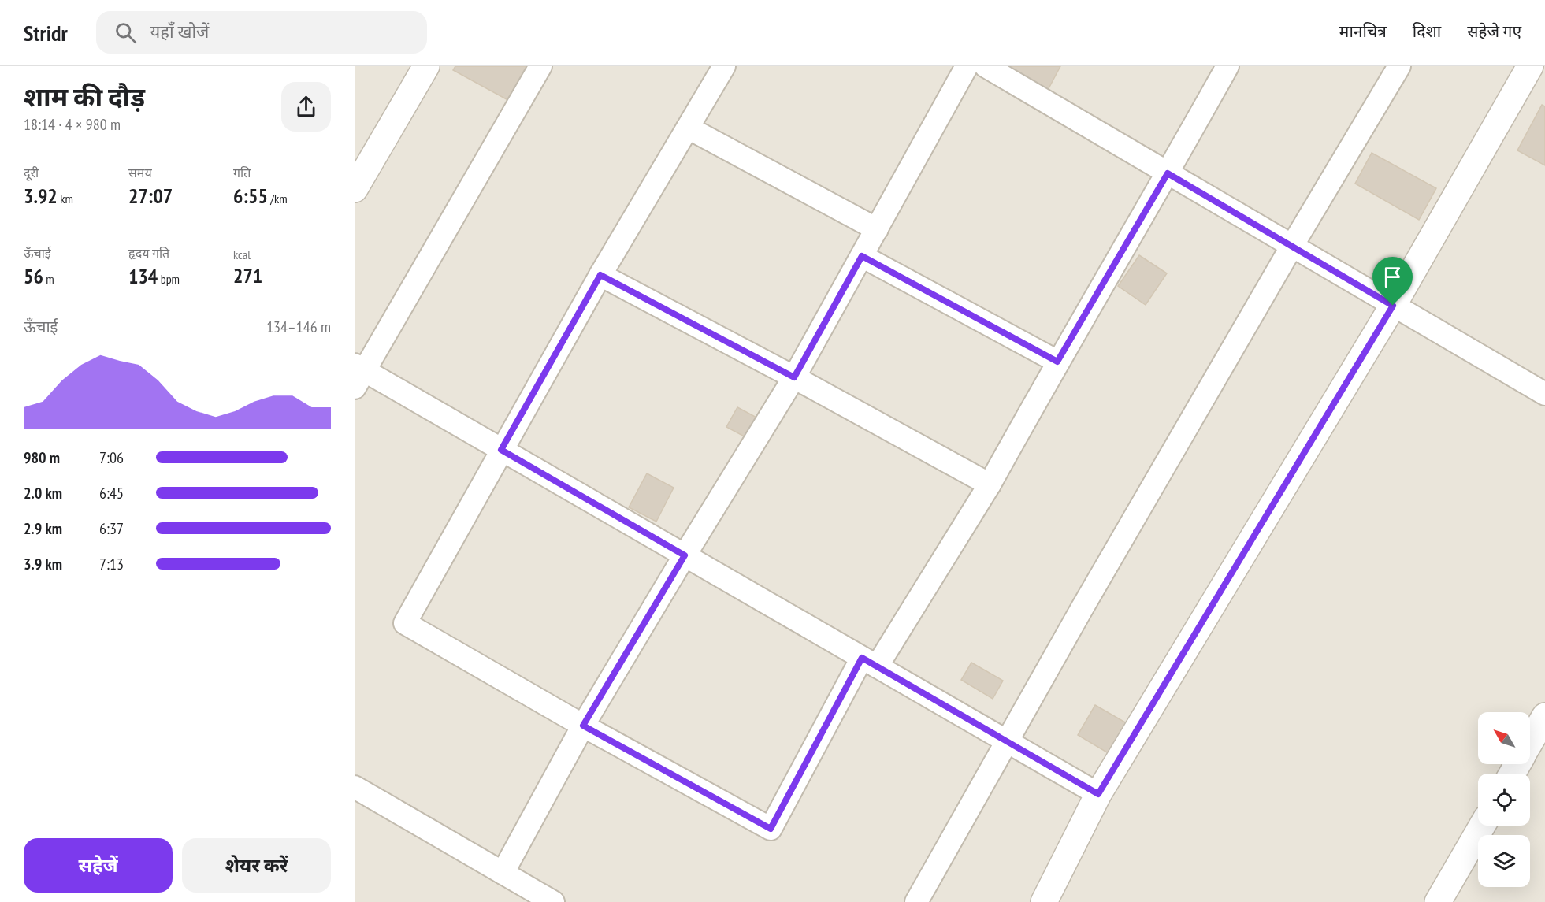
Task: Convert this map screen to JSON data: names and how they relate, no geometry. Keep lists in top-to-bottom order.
{
  "north": "top left",
  "page": {
    "header": "Stridr",
    "search": "यहाँ खोजें",
    "nav": ["मानचित्र", "दिशा", "सहेजे गए"],
    "heading": ["शाम की दौड़", "18:14 · 4 × 980 m"],
    "stats": [
      ["दूरी", "3.92 km"],
      ["समय", "27:07"],
      ["गति", "6:55 /km"],
      ["ऊँचाई", "56 m"],
      ["हृदय गति", "134 bpm"],
      ["kcal", "271"]
    ],
    "chart": ["ऊँचाई", "134–146 m"],
    "list": [
      {
        "name": "980 m",
        "note": "7:06"
      },
      {
        "name": "2.0 km",
        "note": "6:45"
      },
      {
        "name": "2.9 km",
        "note": "6:37"
      },
      {
        "name": "3.9 km",
        "note": "7:13"
      }
    ],
    "buttons": ["सहेजें", "शेयर करें"]
  }
}
